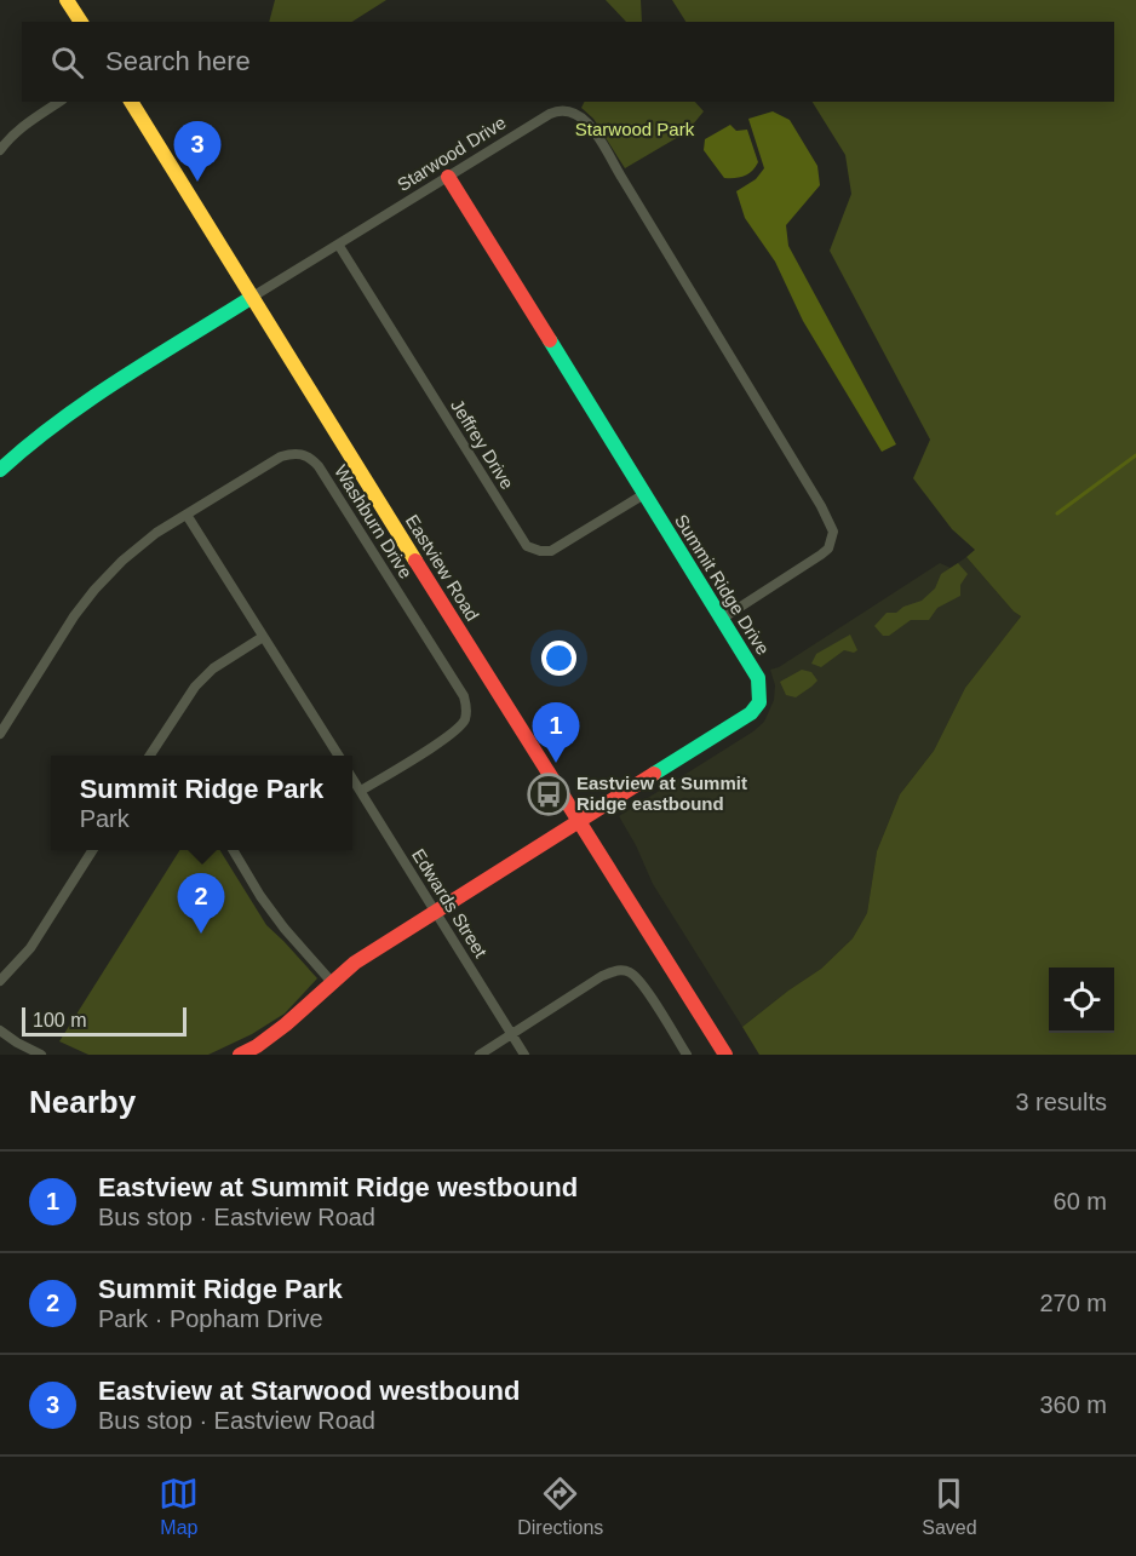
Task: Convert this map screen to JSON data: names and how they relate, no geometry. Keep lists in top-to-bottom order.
{
  "streets": {
    "street": [
      "Starwood Drive",
      "Jeffrey Drive",
      "Washburn Drive",
      "Eastview Road",
      "Summit Ridge Drive",
      "Edwards Street"
    ]
  },
  "crossings": [
    ["Starwood Drive", "Jeffrey Drive"],
    ["Starwood Drive", "Eastview Road"],
    ["Starwood Drive", "Summit Ridge Drive"],
    ["Jeffrey Drive", "Summit Ridge Drive"],
    ["Washburn Drive", "Edwards Street"],
    ["Eastview Road", "Summit Ridge Drive"],
    ["Summit Ridge Drive", "Edwards Street"]
  ],
  "parks": ["Starwood Park"],
  "places": {
    "bus stop": ["Eastview at Summit Ridge eastbound"]
  },
  "scale_bar": "100 m",
  "page": {
    "search": "Search here",
    "pins": ["3", "1", "2"],
    "popup": ["Summit Ridge Park", "Park"],
    "scale": "100 m",
    "heading": ["Nearby", "3 results"],
    "list": [
      {
        "mark": "1",
        "name": "Eastview at Summit Ridge westbound",
        "note": "Bus stop · Eastview Road",
        "value": "60 m"
      },
      {
        "mark": "2",
        "name": "Summit Ridge Park",
        "note": "Park · Popham Drive",
        "value": "270 m"
      },
      {
        "mark": "3",
        "name": "Eastview at Starwood westbound",
        "note": "Bus stop · Eastview Road",
        "value": "360 m"
      }
    ],
    "nav": ["Map", "Directions", "Saved"]
  }
}
